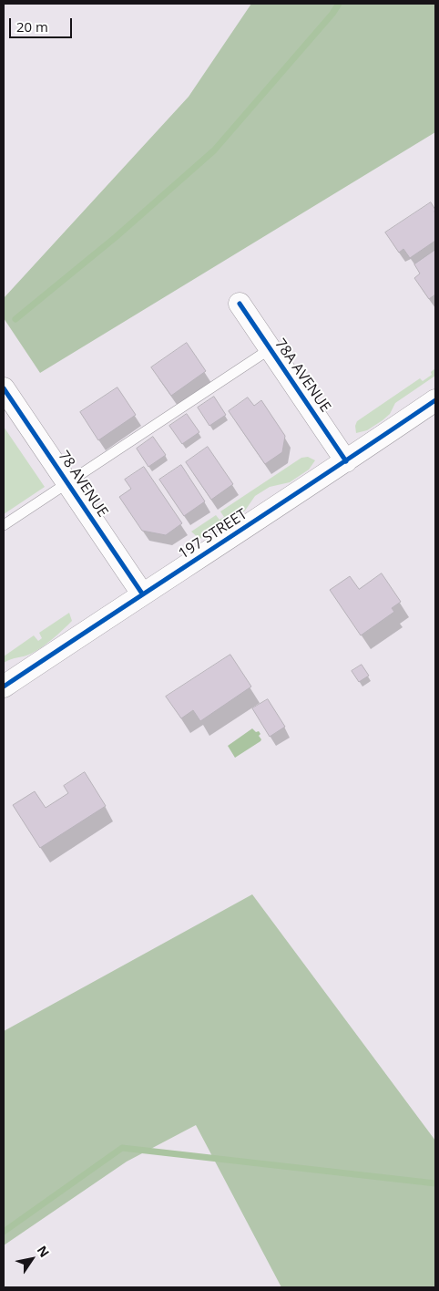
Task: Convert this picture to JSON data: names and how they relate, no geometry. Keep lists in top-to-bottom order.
{
  "streets": {
    "street": ["78A AVENUE", "78 AVENUE", "197 STREET"]
  },
  "crossings": [
    ["78A AVENUE", "197 STREET"],
    ["78 AVENUE", "197 STREET"]
  ],
  "scale_bar": "20 m",
  "north": "top right"
}
